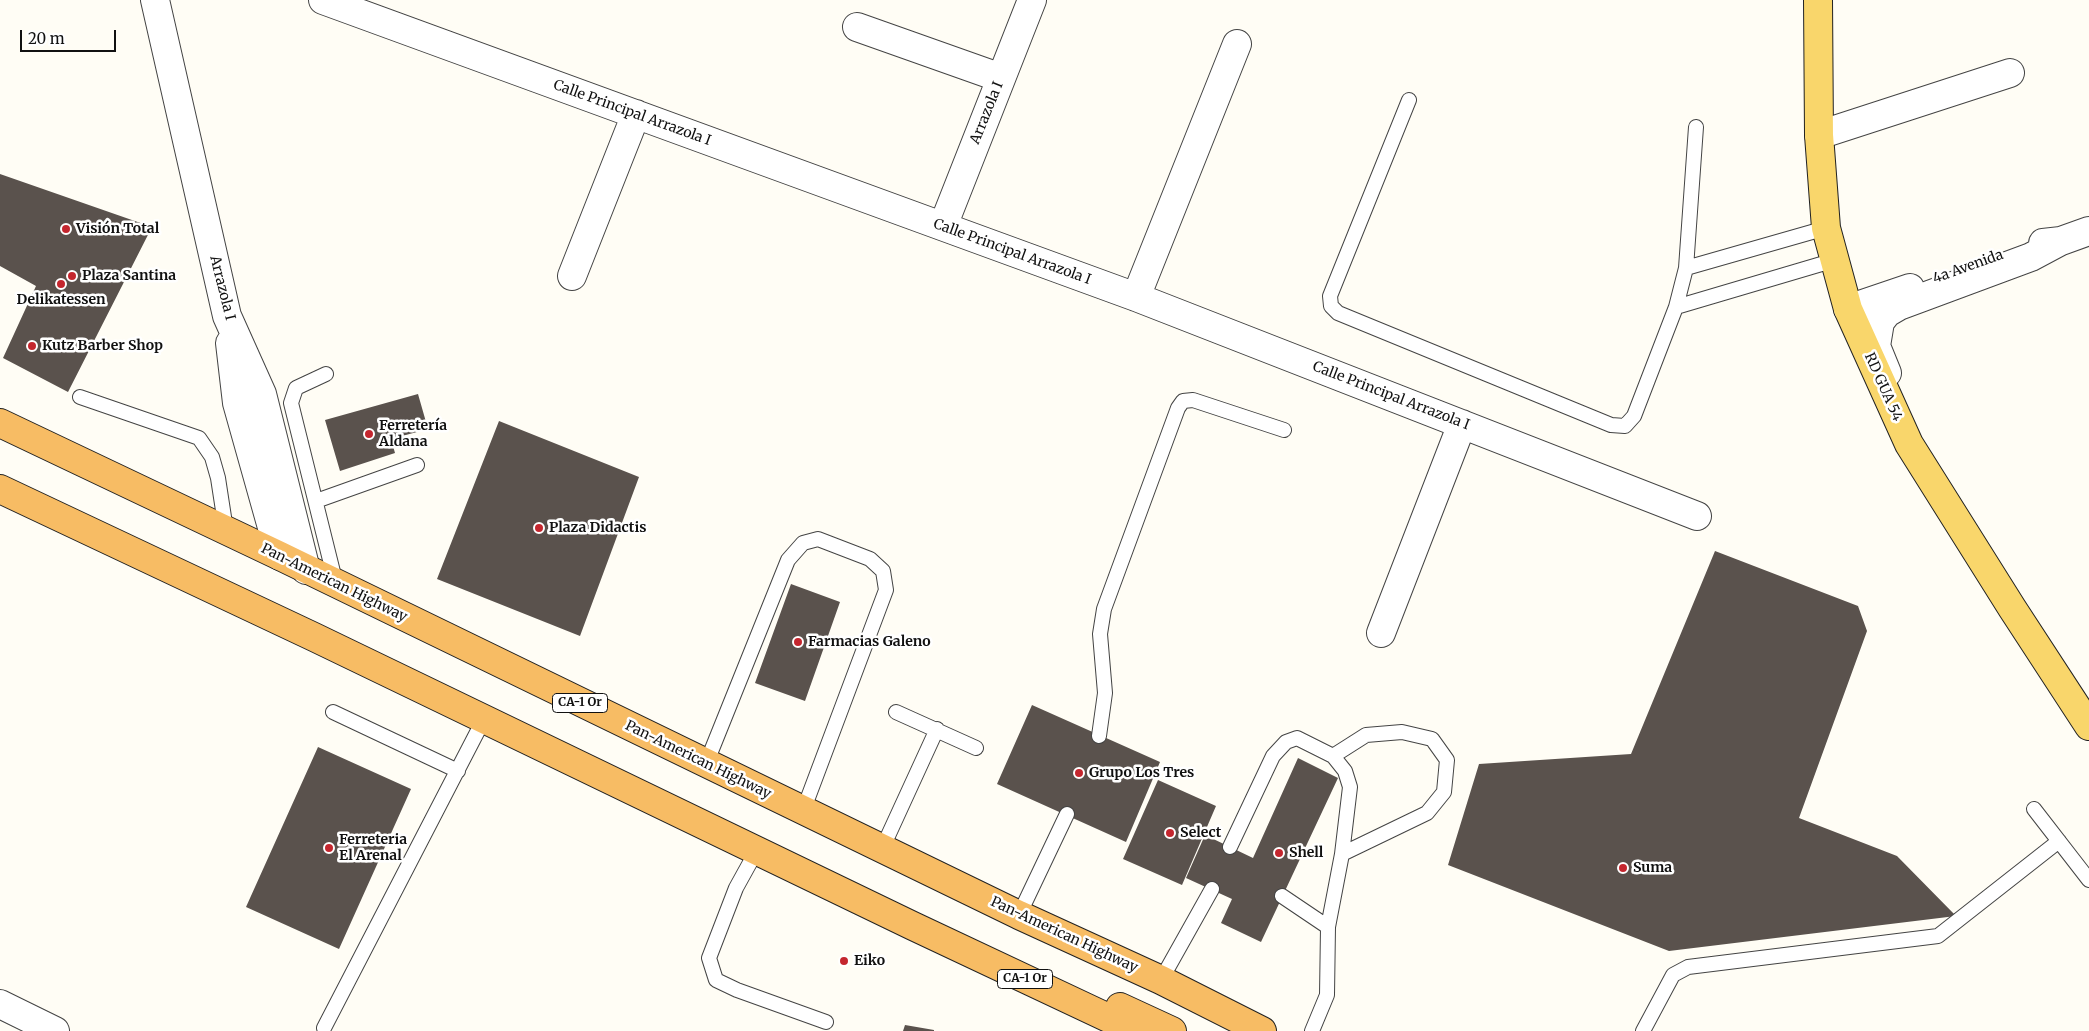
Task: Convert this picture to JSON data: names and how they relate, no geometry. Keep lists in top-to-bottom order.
{
  "streets": {
    "highway": ["Pan-American Highway", "CA-1 Or"],
    "main road": ["RD GUA 54"],
    "street": ["Calle Principal Arrazola I", "Arrazola I", "4a Avenida"]
  },
  "crossings": [
    ["Calle Principal Arrazola I", "Arrazola I"],
    ["Arrazola I", "Pan-American Highway"],
    ["4a Avenida", "RD GUA 54"]
  ],
  "places": [
    "Visión Total",
    "Plaza Santina",
    "Delikatessen",
    "Kutz Barber Shop",
    "Ferretería Aldana",
    "Plaza Didactis",
    "Farmacias Galeno",
    "Grupo Los Tres",
    "Select",
    "Ferreteria El Arenal",
    "Shell",
    "Suma",
    "Eiko"
  ],
  "scale_bar": "20 m"
}
